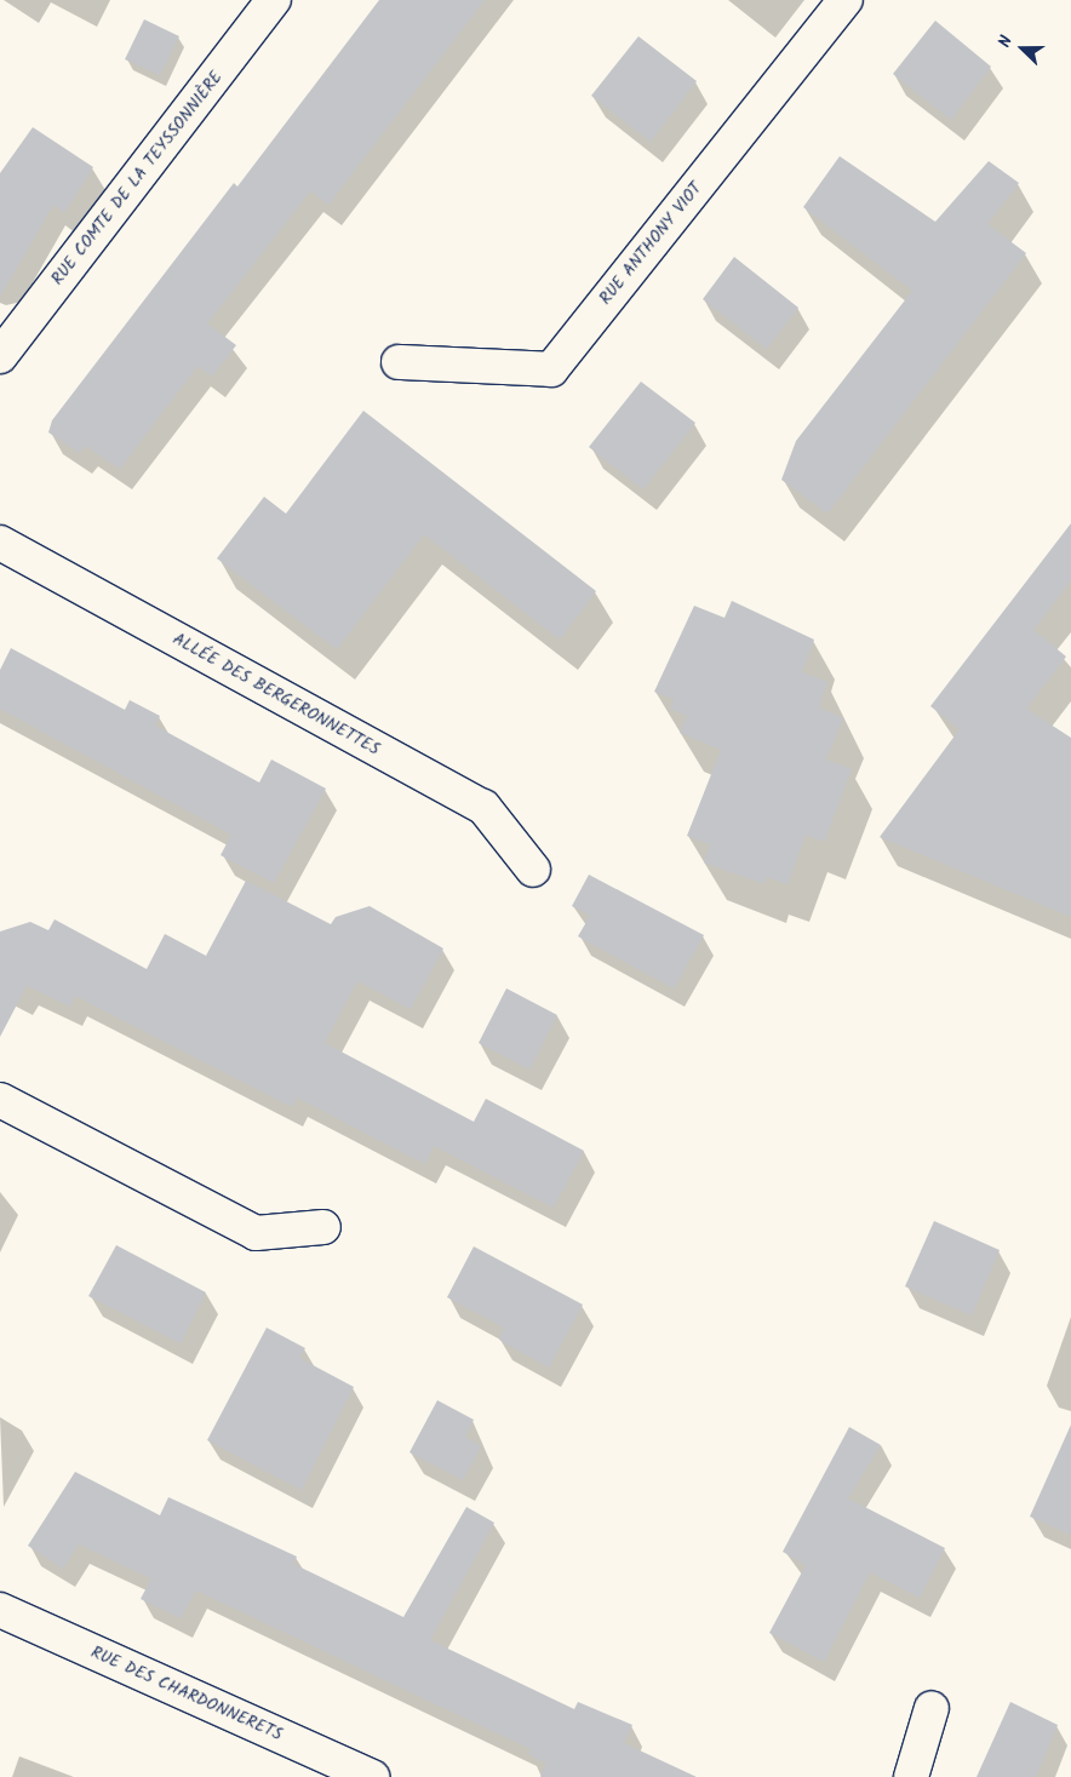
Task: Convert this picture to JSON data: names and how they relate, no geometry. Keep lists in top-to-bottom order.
{
  "streets": {
    "street": [
      "RUE COMTE DE LA TEYSSONNIÈRE",
      "RUE ANTHONY VIOT",
      "ALLÉE DES BERGERONNETTES",
      "RUE DES CHARDONNERETS"
    ]
  },
  "north": "left"
}
